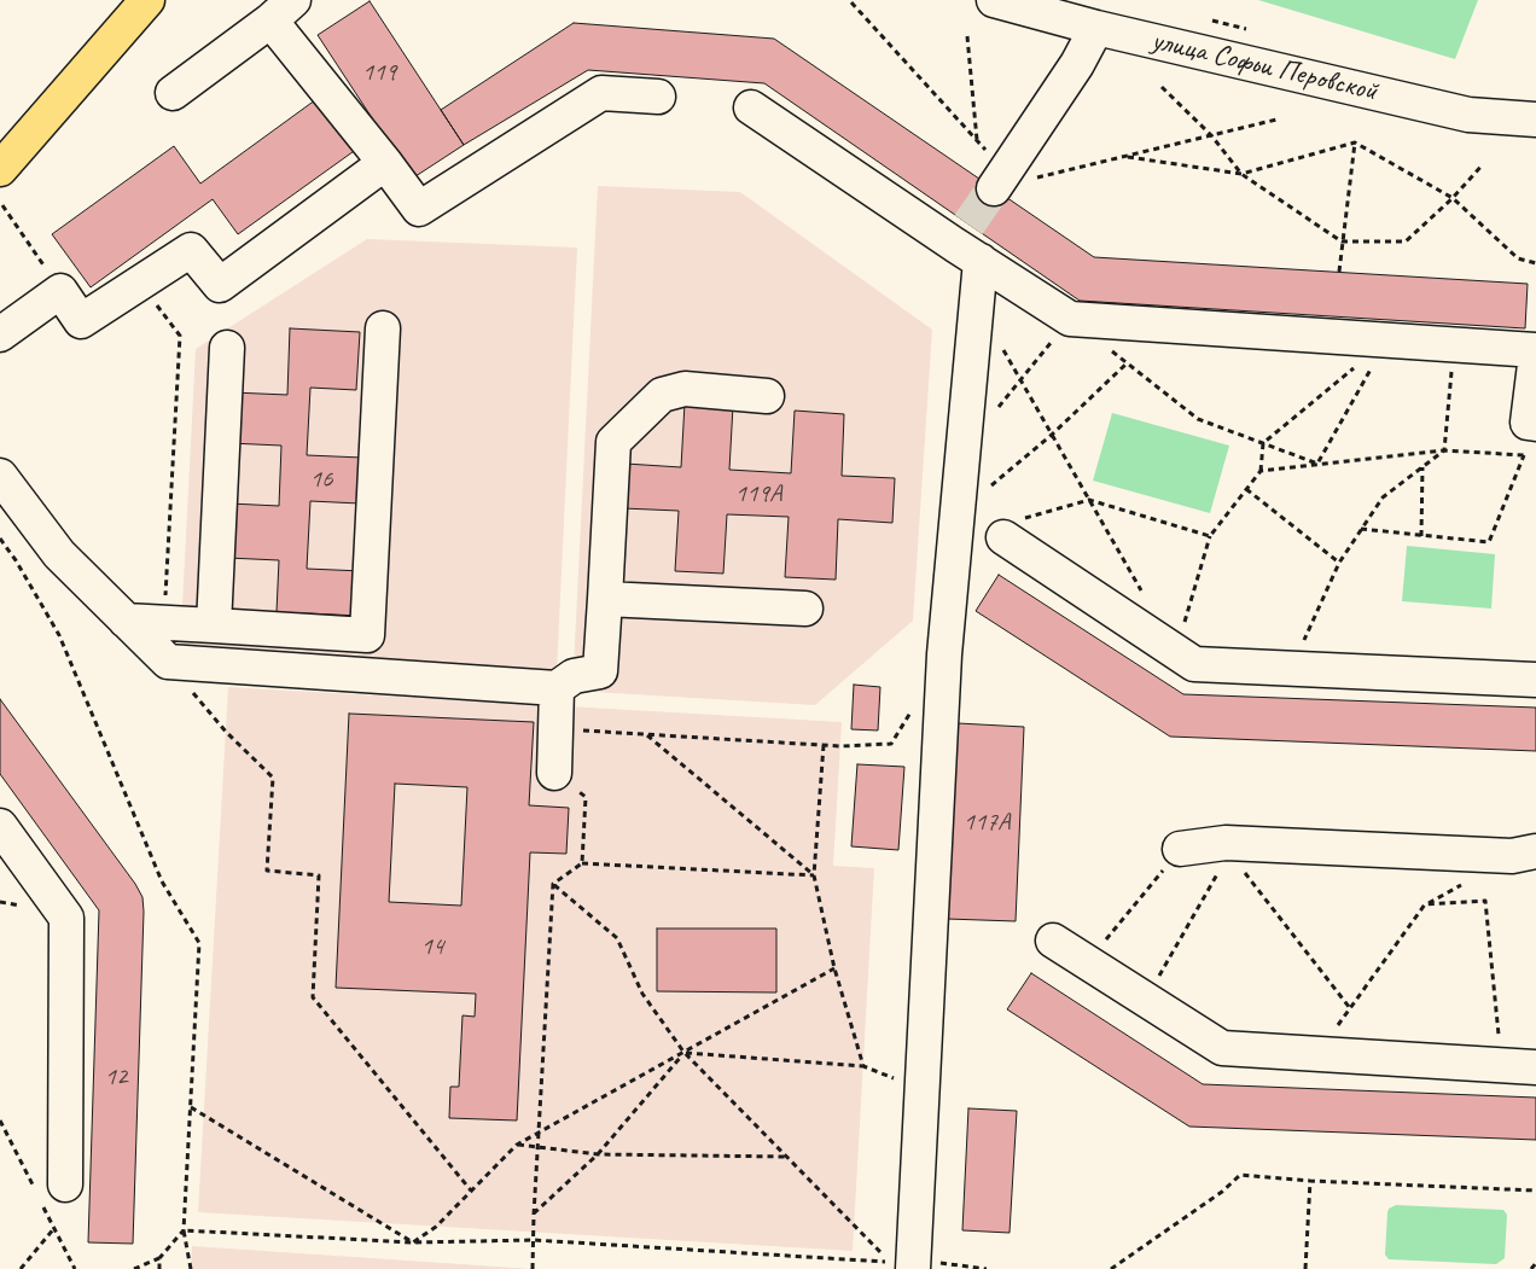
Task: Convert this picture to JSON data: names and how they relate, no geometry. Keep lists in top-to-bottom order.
{
  "streets": {
    "street": ["улица Софьи Перовской"]
  },
  "house_numbers": [
    "119",
    "16",
    "119А",
    "117А",
    "14",
    "12"
  ]
}
